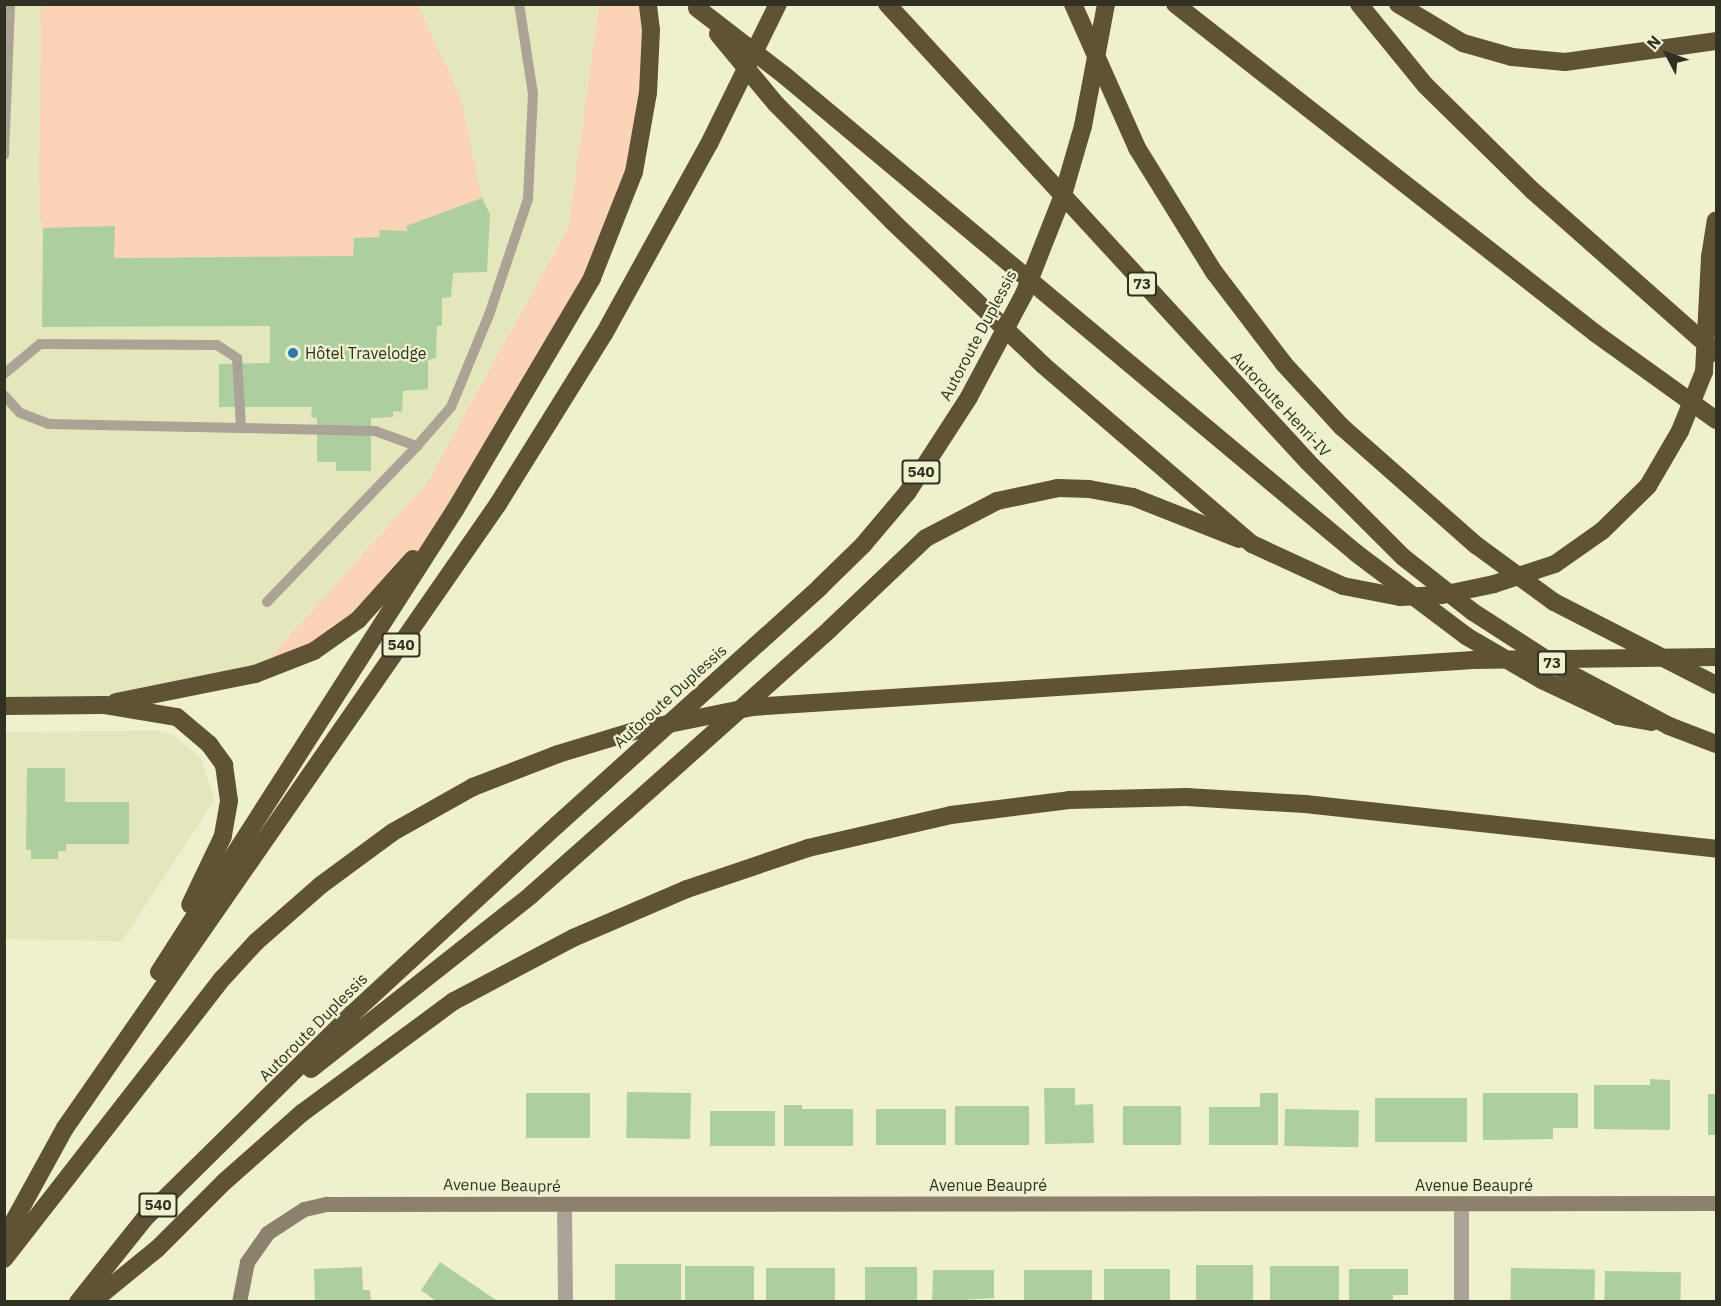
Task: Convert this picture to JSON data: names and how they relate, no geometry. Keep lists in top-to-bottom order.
{
  "streets": {
    "highway": [
      "73",
      "Autoroute Duplessis",
      "Autoroute Henri-IV",
      "540"
    ],
    "street": ["Avenue Beaupré"]
  },
  "places": ["Hôtel Travelodge"],
  "north": "top left"
}
